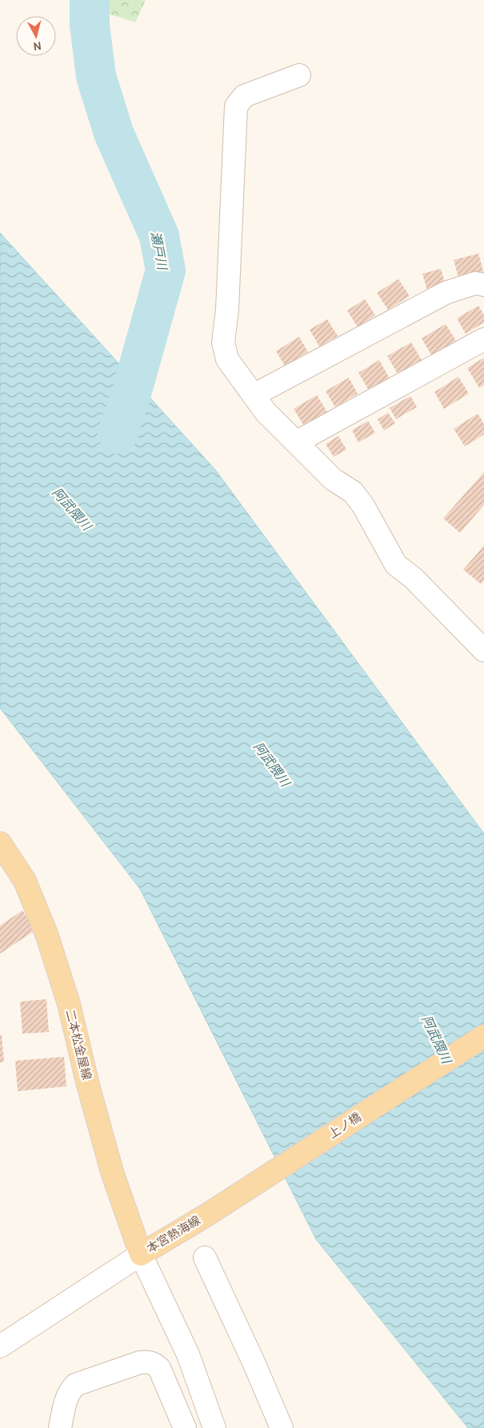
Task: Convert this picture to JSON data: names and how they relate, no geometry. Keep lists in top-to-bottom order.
{
  "streets": {
    "main road": ["二本松金屋線", "上ノ橋", "本宮熱海線"]
  },
  "crossings": [
    ["二本松金屋線", "本宮熱海線"],
    ["上ノ橋", "本宮熱海線"]
  ],
  "water": ["瀬戸川", "阿武隈川"],
  "north": "bottom"
}
